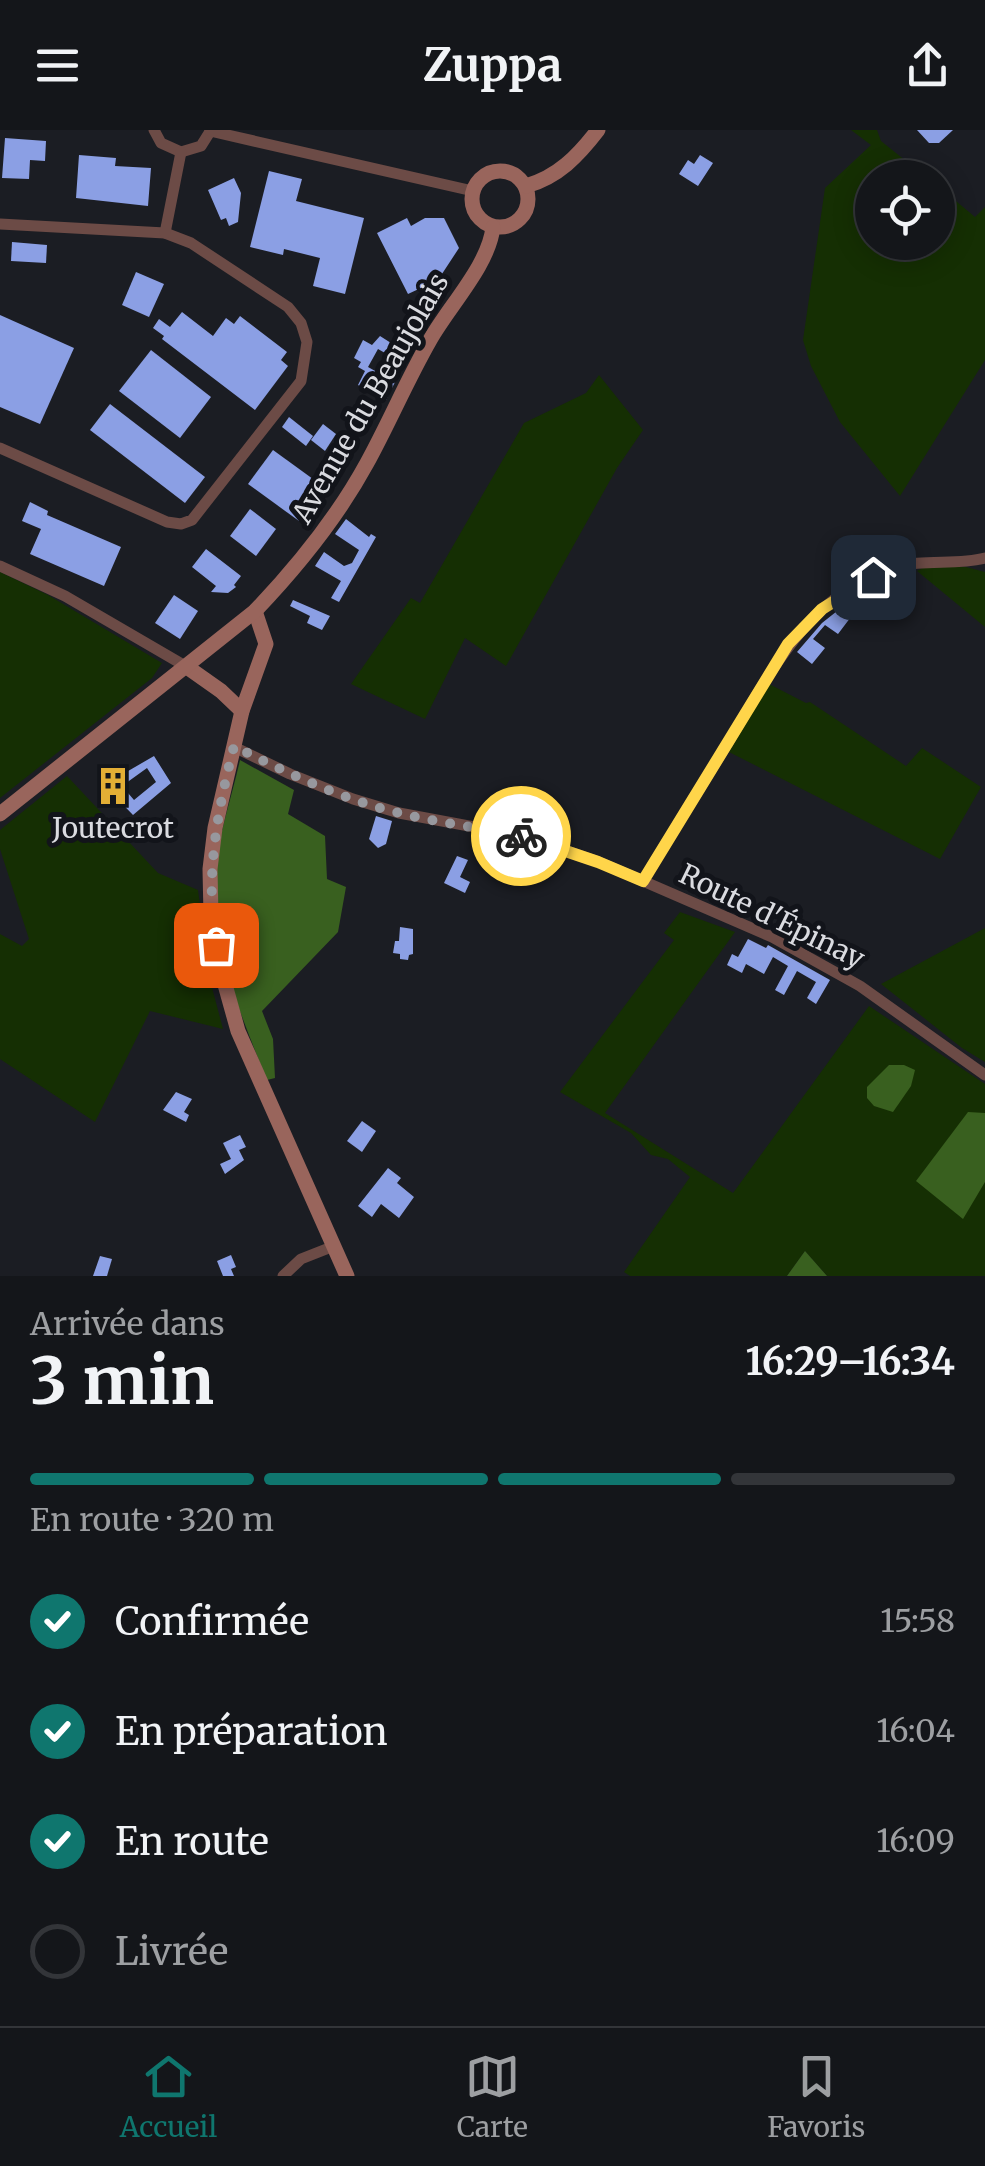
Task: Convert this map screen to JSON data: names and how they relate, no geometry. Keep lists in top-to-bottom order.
{
  "streets": {
    "main road": ["Avenue du Beaujolais"],
    "street": ["Route d'Épinay"]
  },
  "places": {
    "building": ["Joutecrot"]
  },
  "page": {
    "header": "Zuppa",
    "heading": ["3 min", "Arrivée dans", "16:29–16:34"],
    "bar": "En route · 320 m",
    "list": [
      ["Confirmée", "15:58"],
      ["En préparation", "16:04"],
      ["En route", "16:09"],
      "Livrée"
    ],
    "tabs": ["Accueil", "Carte", "Favoris"]
  }
}
